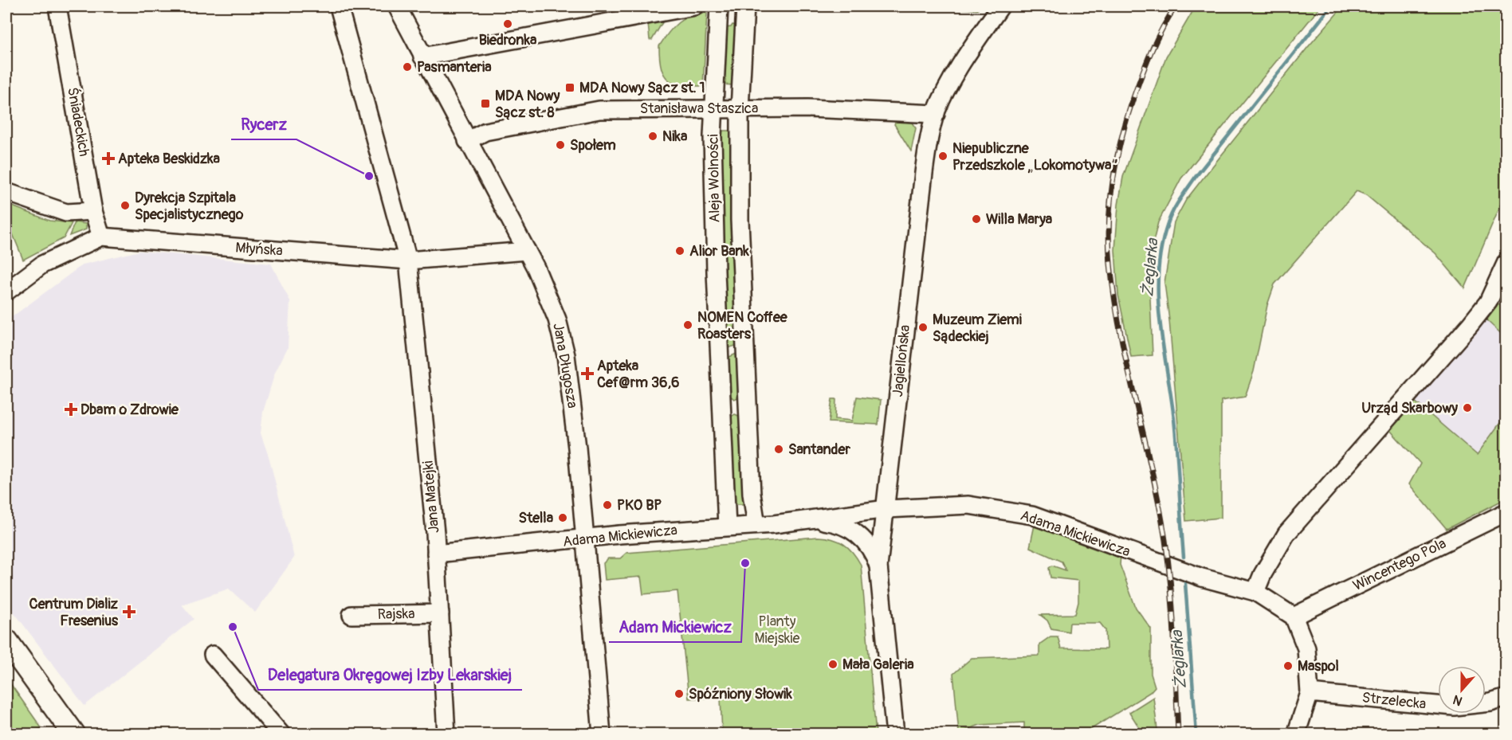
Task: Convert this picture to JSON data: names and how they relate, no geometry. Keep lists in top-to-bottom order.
{
  "streets": {
    "street": [
      "Stanisława Staszica",
      "Śniadeckich",
      "Aleja Wolności",
      "Młyńska",
      "Jagiellońska",
      "Jana Długosza",
      "Jana Matejki",
      "Adama Mickiewicza",
      "Wincentego Pola",
      "Rajska",
      "Strzelecka"
    ]
  },
  "crossings": [
    ["Stanisława Staszica", "Aleja Wolności"],
    ["Stanisława Staszica", "Jagiellońska"],
    ["Stanisława Staszica", "Jana Długosza"],
    ["Śniadeckich", "Młyńska"],
    ["Aleja Wolności", "Adama Mickiewicza"],
    ["Młyńska", "Jana Długosza"],
    ["Młyńska", "Jana Matejki"],
    ["Jagiellońska", "Adama Mickiewicza"],
    ["Jana Długosza", "Adama Mickiewicza"],
    ["Jana Matejki", "Adama Mickiewicza"],
    ["Jana Matejki", "Rajska"],
    ["Adama Mickiewicza", "Wincentego Pola"]
  ],
  "water": ["Żeglarka"],
  "parks": ["Planty Miejskie"],
  "places": {
    "other": [
      "Biedronka",
      "Pasmanteria",
      "Nika",
      "Społem",
      "Niepubliczne Przedszkole „Lokomotywa”",
      "Rycerz",
      "Dyrekcja Szpitala Specjalistycznego",
      "Willa Marya",
      "Alior Bank",
      "NOMEN Coffee Roasters",
      "Muzeum Ziemi Sądeckiej",
      "Urząd Skarbowy",
      "Santander",
      "PKO BP",
      "Stella",
      "Adam Mickiewicz",
      "Delegatura Okręgowej Izby Lekarskiej",
      "Mała Galeria",
      "Maspol",
      "Spóźniony Słowik"
    ],
    "transit": ["MDA Nowy Sącz st. 1", "MDA Nowy Sącz st. 8"],
    "health": [
      "Apteka Beskidzka",
      "Apteka Cef@rm 36,6",
      "Dbam o Zdrowie",
      "Centrum Dializ Fresenius"
    ]
  },
  "north": "bottom"
}
